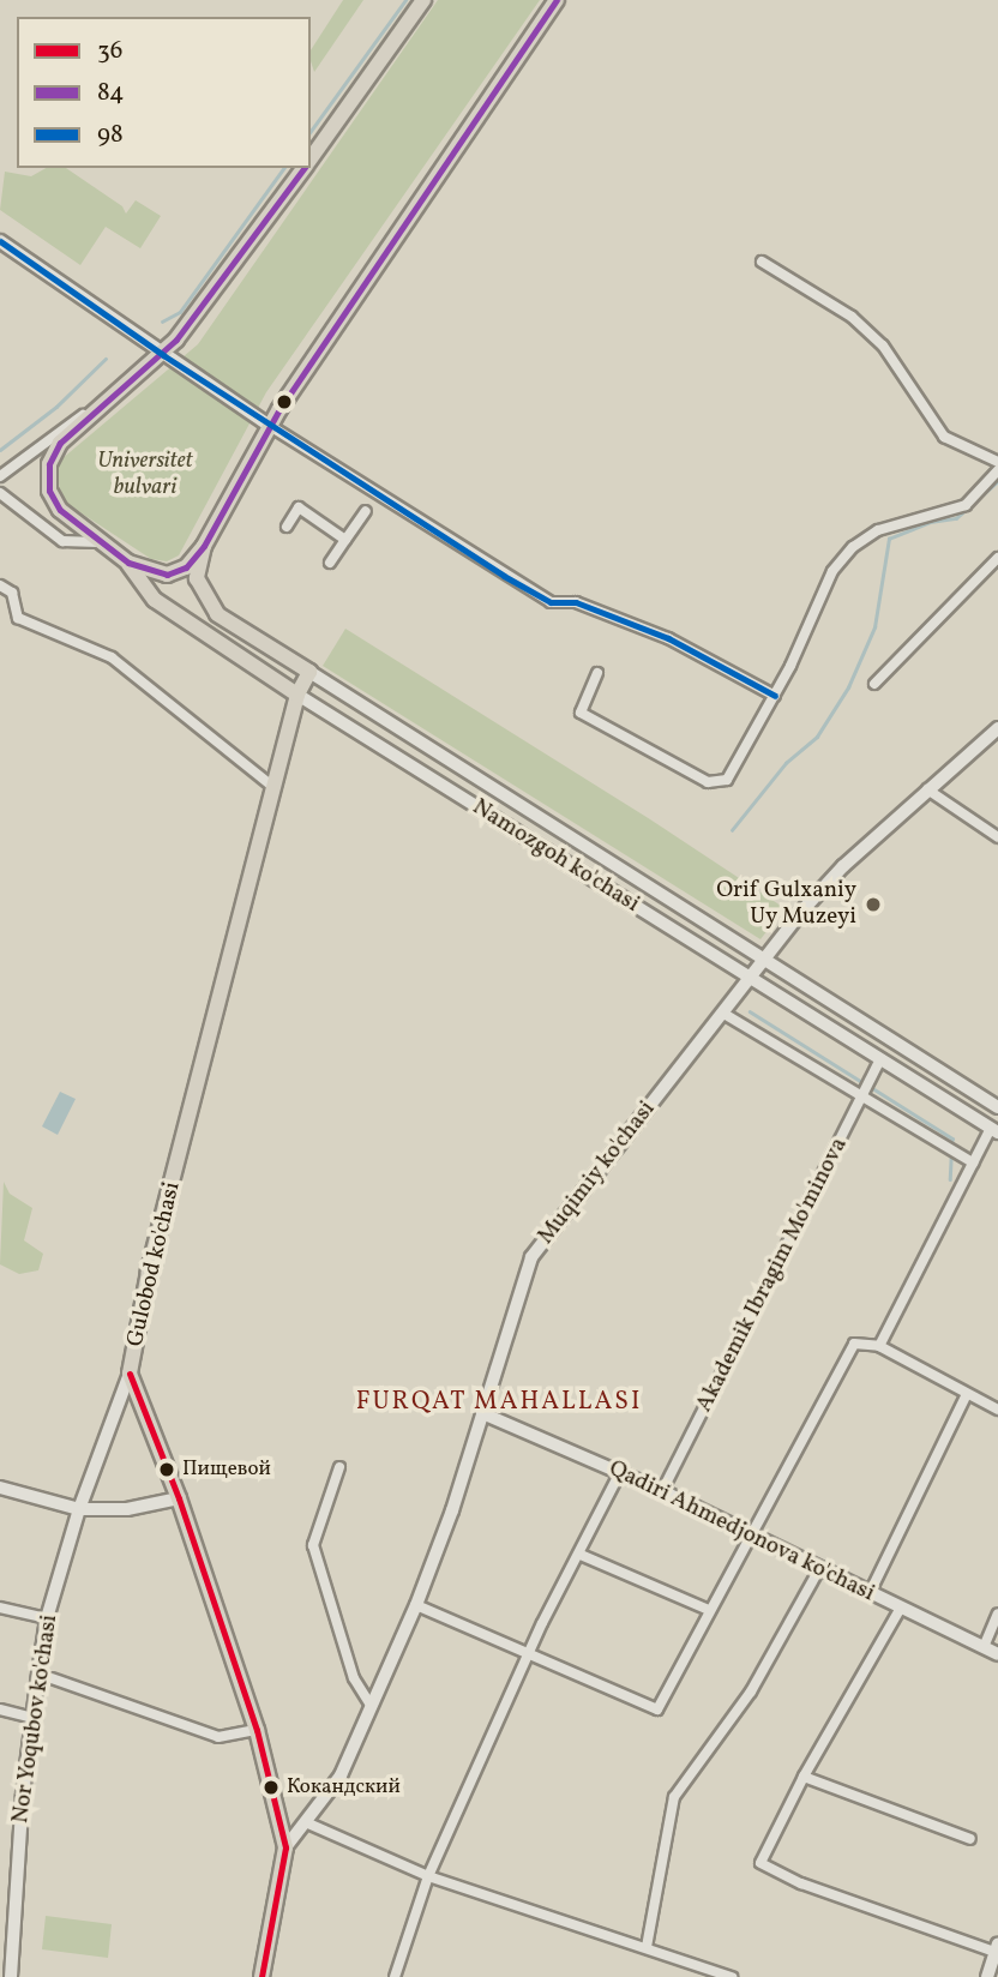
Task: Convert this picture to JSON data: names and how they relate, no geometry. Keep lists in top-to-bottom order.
{
  "streets": {
    "main road": [
      "Namozgoh ko'chasi",
      "Muqimiy ko'chasi",
      "Gulobod ko'chasi",
      "Nor Yoqubov ko'chasi"
    ],
    "street": ["Akademik Ibragim Mo'minova", "Qadiri Ahmedjonova ko'chasi"]
  },
  "crossings": [
    ["Namozgoh ko'chasi", "Muqimiy ko'chasi"],
    ["Namozgoh ko'chasi", "Gulobod ko'chasi"],
    ["Namozgoh ko'chasi", "Akademik Ibragim Mo'minova"],
    ["Muqimiy ko'chasi", "Gulobod ko'chasi"],
    ["Muqimiy ko'chasi", "Qadiri Ahmedjonova ko'chasi"],
    ["Gulobod ko'chasi", "Nor Yoqubov ko'chasi"],
    ["Akademik Ibragim Mo'minova", "Qadiri Ahmedjonova ko'chasi"]
  ],
  "districts": ["FURQAT MAHALLASI"],
  "parks": ["Universitet bulvari"],
  "places": ["Orif Gulxaniy Uy Muzeyi", "Пищевой", "Кокандский"],
  "lines": ["transit line 84", "transit line 98", "transit line 36"],
  "legend": ["36", "84", "98"]
}
